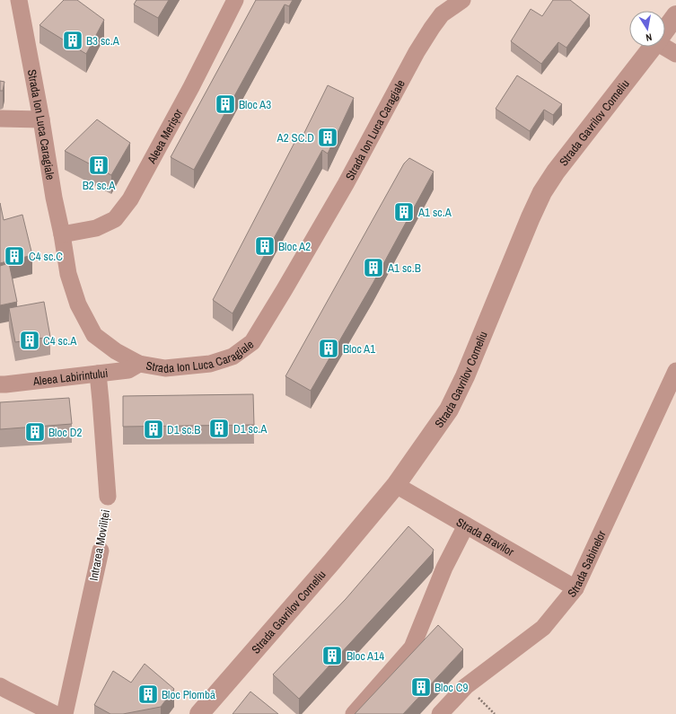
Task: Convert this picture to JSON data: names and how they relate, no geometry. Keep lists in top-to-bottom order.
{
  "streets": {
    "street": [
      "Strada Gavrilov Corneliu",
      "Strada Ion Luca Caragiale",
      "Aleea Merișor",
      "Aleea Labirintului",
      "Strada Bravilor",
      "Intrarea Moviliței",
      "Strada Sabinelor"
    ]
  },
  "crossings": [
    ["Strada Gavrilov Corneliu", "Strada Bravilor"],
    ["Strada Ion Luca Caragiale", "Aleea Merișor"],
    ["Strada Ion Luca Caragiale", "Aleea Labirintului"],
    ["Aleea Labirintului", "Intrarea Moviliței"],
    ["Strada Bravilor", "Strada Sabinelor"]
  ],
  "places": {
    "building": [
      "B3 sc.A",
      "Bloc A3",
      "A2 SC.D",
      "B2 sc.A",
      "A1 sc.A",
      "Bloc A2",
      "C4 sc.C",
      "A1 sc.B",
      "C4 sc.A",
      "Bloc A1",
      "D1 sc.A",
      "D1 sc.B",
      "Bloc D2",
      "Bloc A14",
      "Bloc C9",
      "Bloc Plombă"
    ]
  },
  "north": "bottom"
}
